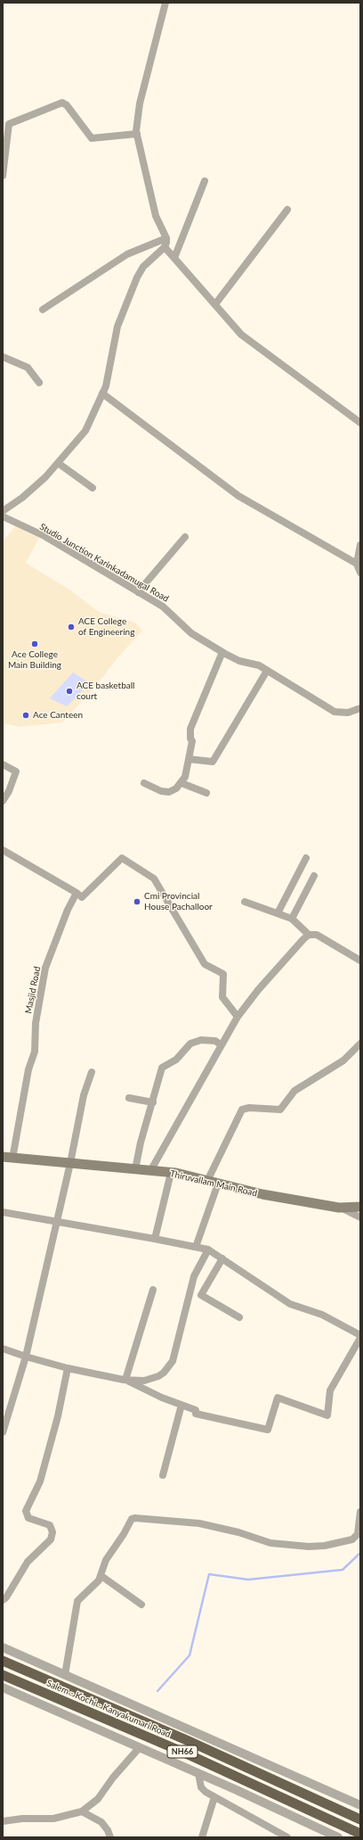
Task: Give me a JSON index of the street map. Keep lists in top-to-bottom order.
{
  "streets": {
    "highway": ["Salem - Kochi - Kanyakumari Road", "NH66"],
    "main road": ["Thiruvallam Main Road"],
    "street": ["Studio Junction Karinkadamugal Road", "Masjid Road"]
  },
  "crossings": [
    ["Masjid Road", "Thiruvallam Main Road"]
  ],
  "places": [
    "ACE College of Engineering",
    "Ace College Main Building",
    "ACE basketball court",
    "Ace Canteen",
    "Cmi Provincial House Pachalloor"
  ]
}
